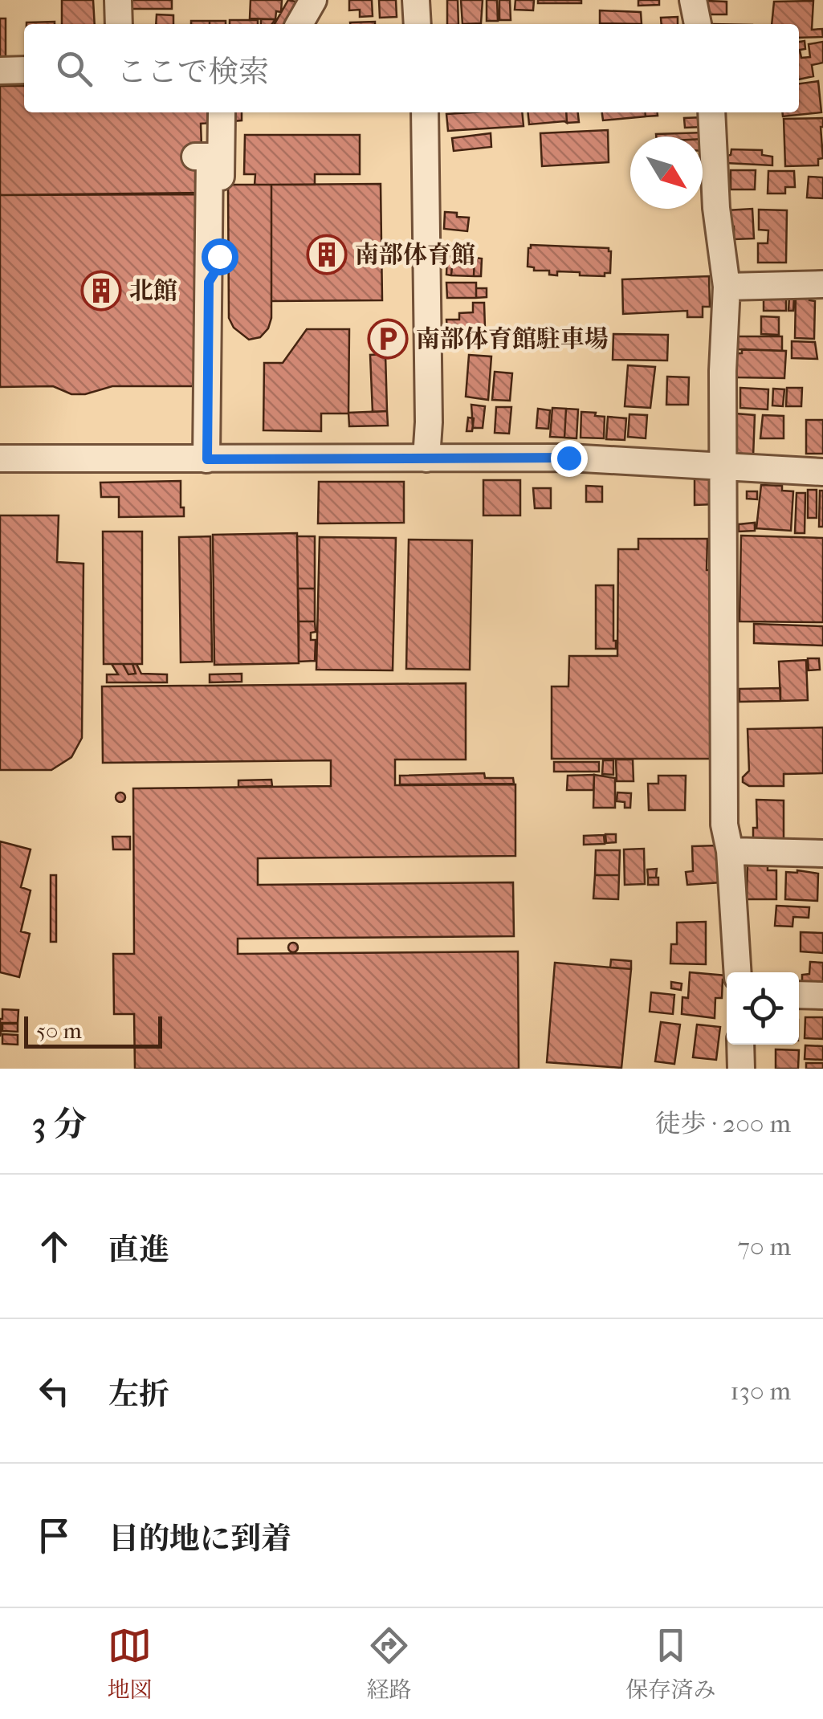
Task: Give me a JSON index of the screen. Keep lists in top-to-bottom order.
{
  "places": {
    "building": ["南部体育館", "北館"],
    "parking": ["南部体育館駐車場"]
  },
  "scale_bar": "50 m",
  "north": "bottom right",
  "page": {
    "search": "ここで検索",
    "scale": "50 m",
    "heading": ["3 分", "徒歩 · 200 m"],
    "list": [
      ["直進", "70 m"],
      ["左折", "130 m"],
      "目的地に到着"
    ],
    "nav": ["地図", "経路", "保存済み"]
  }
}
